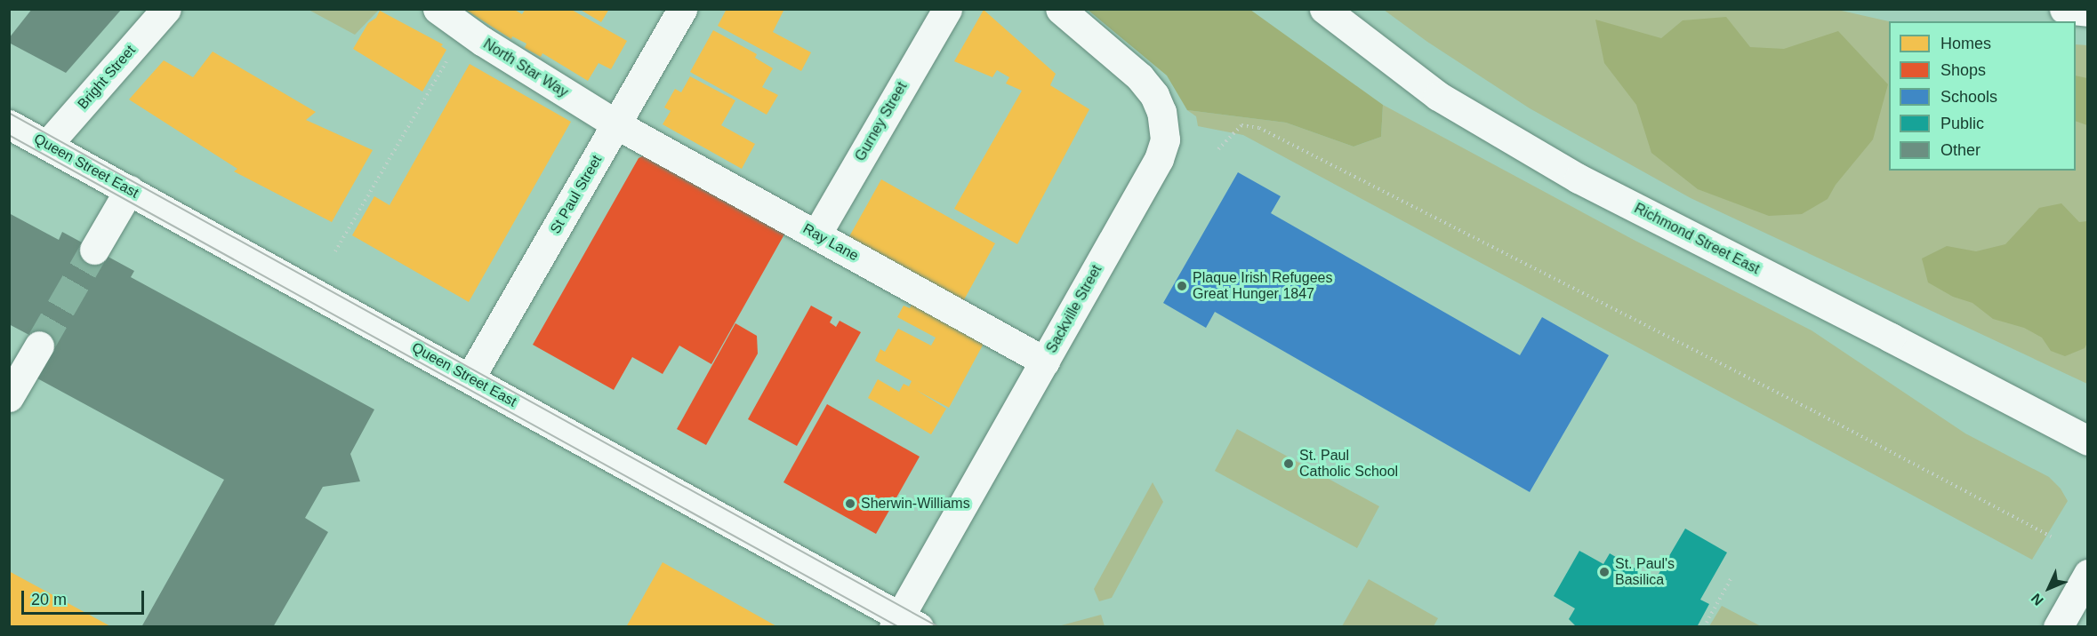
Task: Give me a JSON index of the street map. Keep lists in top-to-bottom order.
{
  "streets": {
    "main road": [
      "North Star Way",
      "Bright Street",
      "Gurney Street",
      "Queen Street East",
      "St Paul Street",
      "Richmond Street East",
      "Ray Lane",
      "Sackville Street"
    ]
  },
  "crossings": [
    ["North Star Way", "St Paul Street"],
    ["North Star Way", "Ray Lane"],
    ["Bright Street", "Queen Street East"],
    ["Gurney Street", "Ray Lane"],
    ["Queen Street East", "St Paul Street"],
    ["Queen Street East", "Sackville Street"],
    ["St Paul Street", "Ray Lane"],
    ["Ray Lane", "Sackville Street"]
  ],
  "places": [
    "Plaque Irish Refugees Great Hunger 1847",
    "St. Paul Catholic School",
    "Sherwin-Williams",
    "St. Paul's Basilica"
  ],
  "legend": [
    "Homes",
    "Shops",
    "Schools",
    "Public",
    "Other"
  ],
  "scale_bar": "20 m",
  "north": "bottom left"
}
